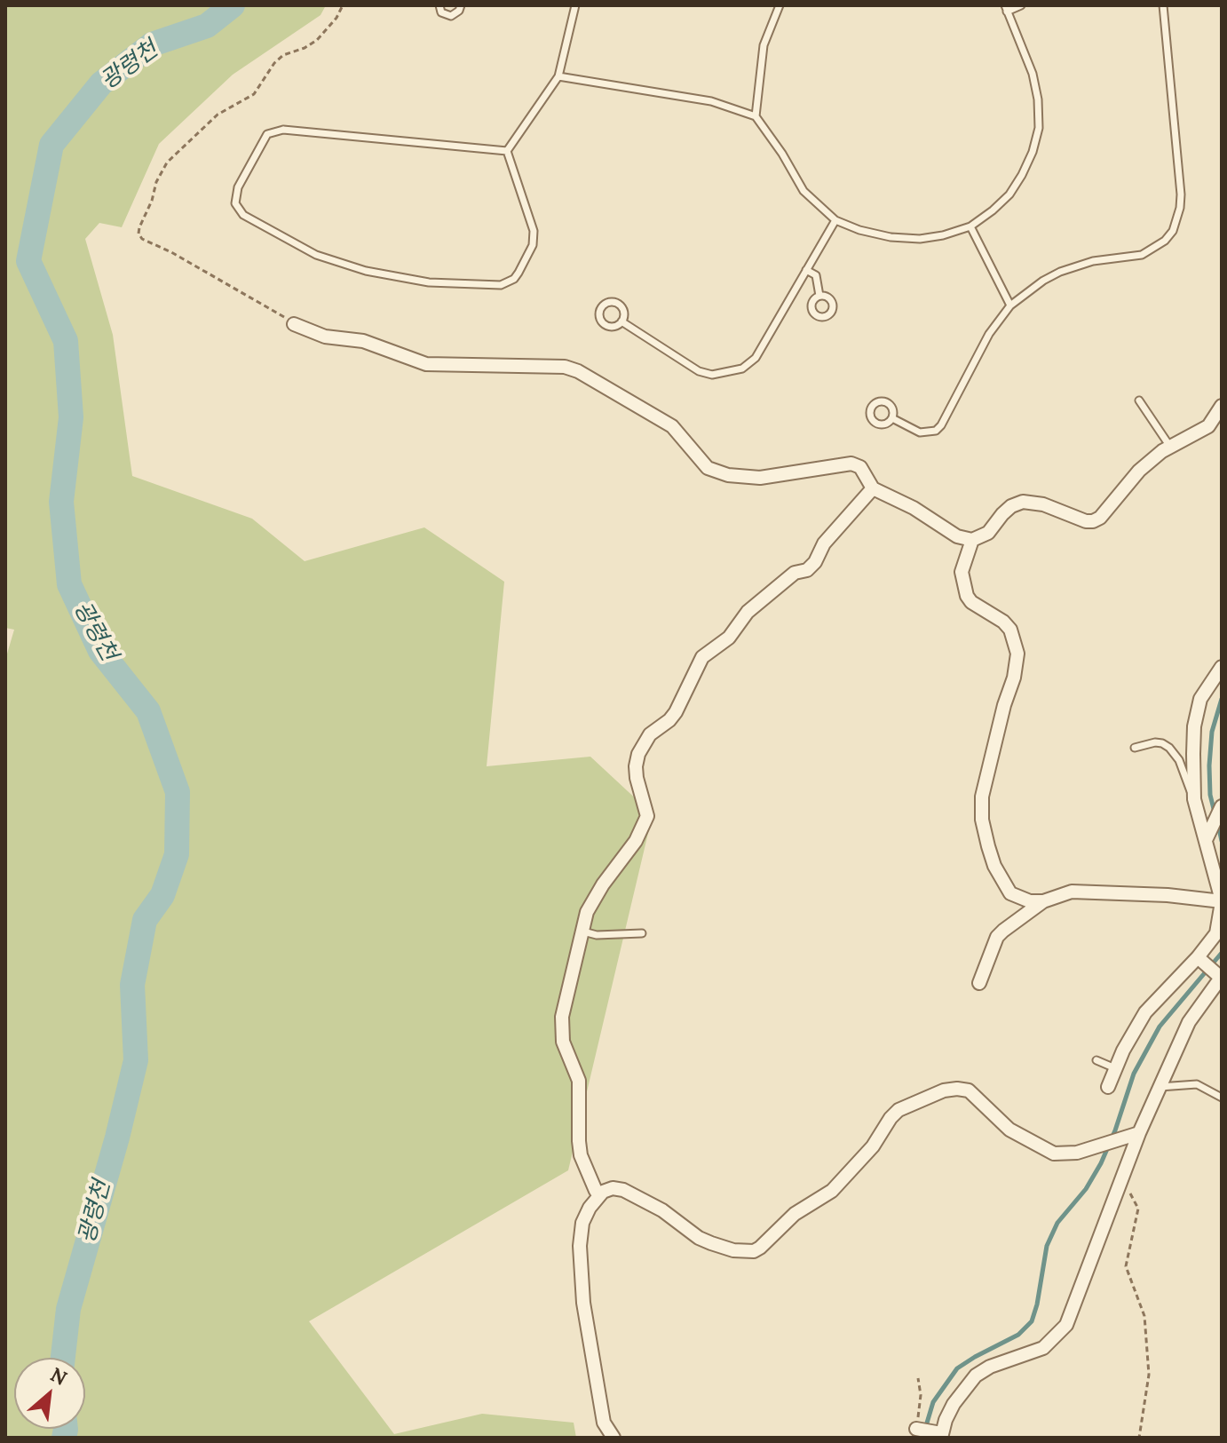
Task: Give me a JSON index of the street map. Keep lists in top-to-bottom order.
{
  "water": ["광령천"],
  "north": "top right"
}
